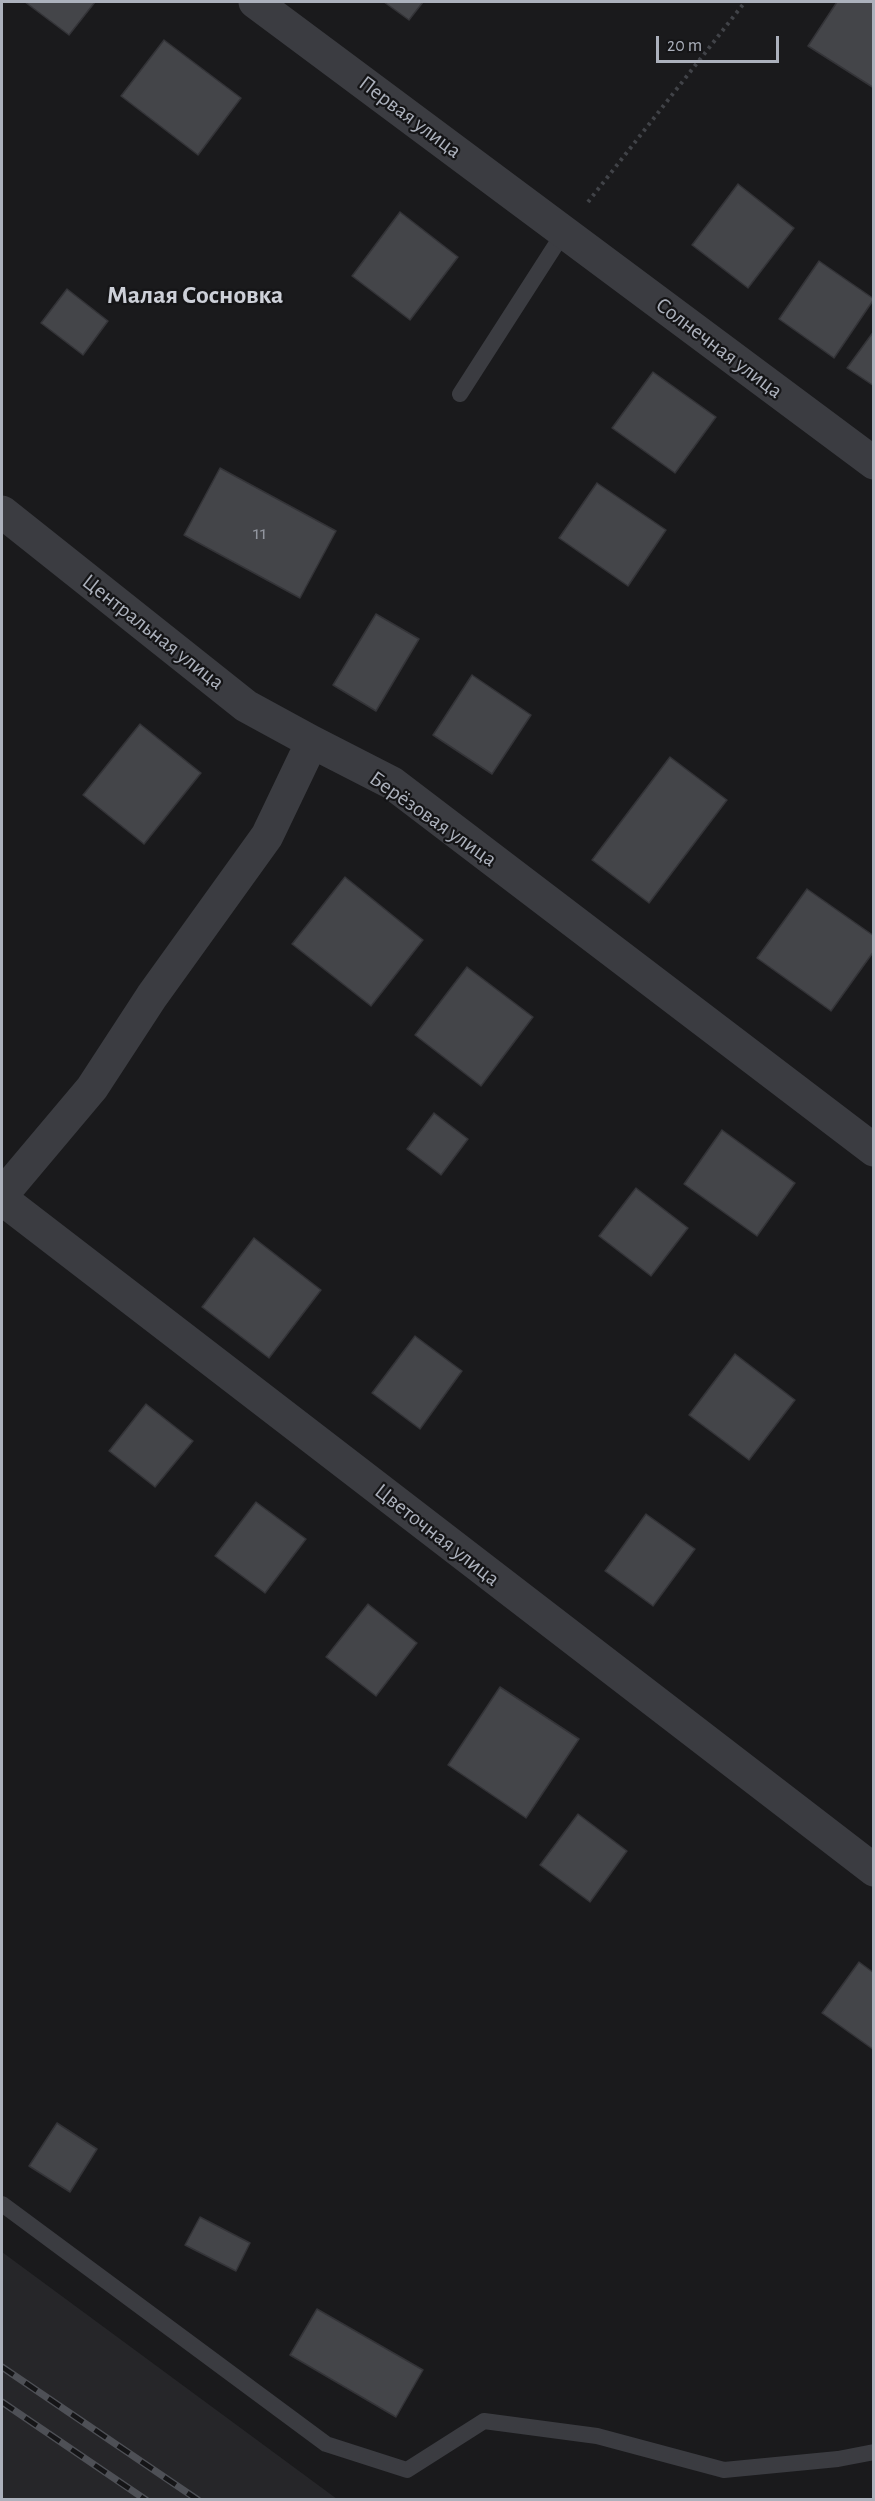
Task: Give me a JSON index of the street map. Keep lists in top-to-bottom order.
{
  "streets": {
    "street": [
      "Первая улица",
      "Солнечная улица",
      "Центральная улица",
      "Берёзовая улица",
      "Цветочная улица"
    ]
  },
  "crossings": [
    ["Первая улица", "Солнечная улица"],
    ["Центральная улица", "Берёзовая улица"]
  ],
  "districts": ["Малая Сосновка"],
  "house_numbers": ["11"],
  "scale_bar": "20 m"
}
